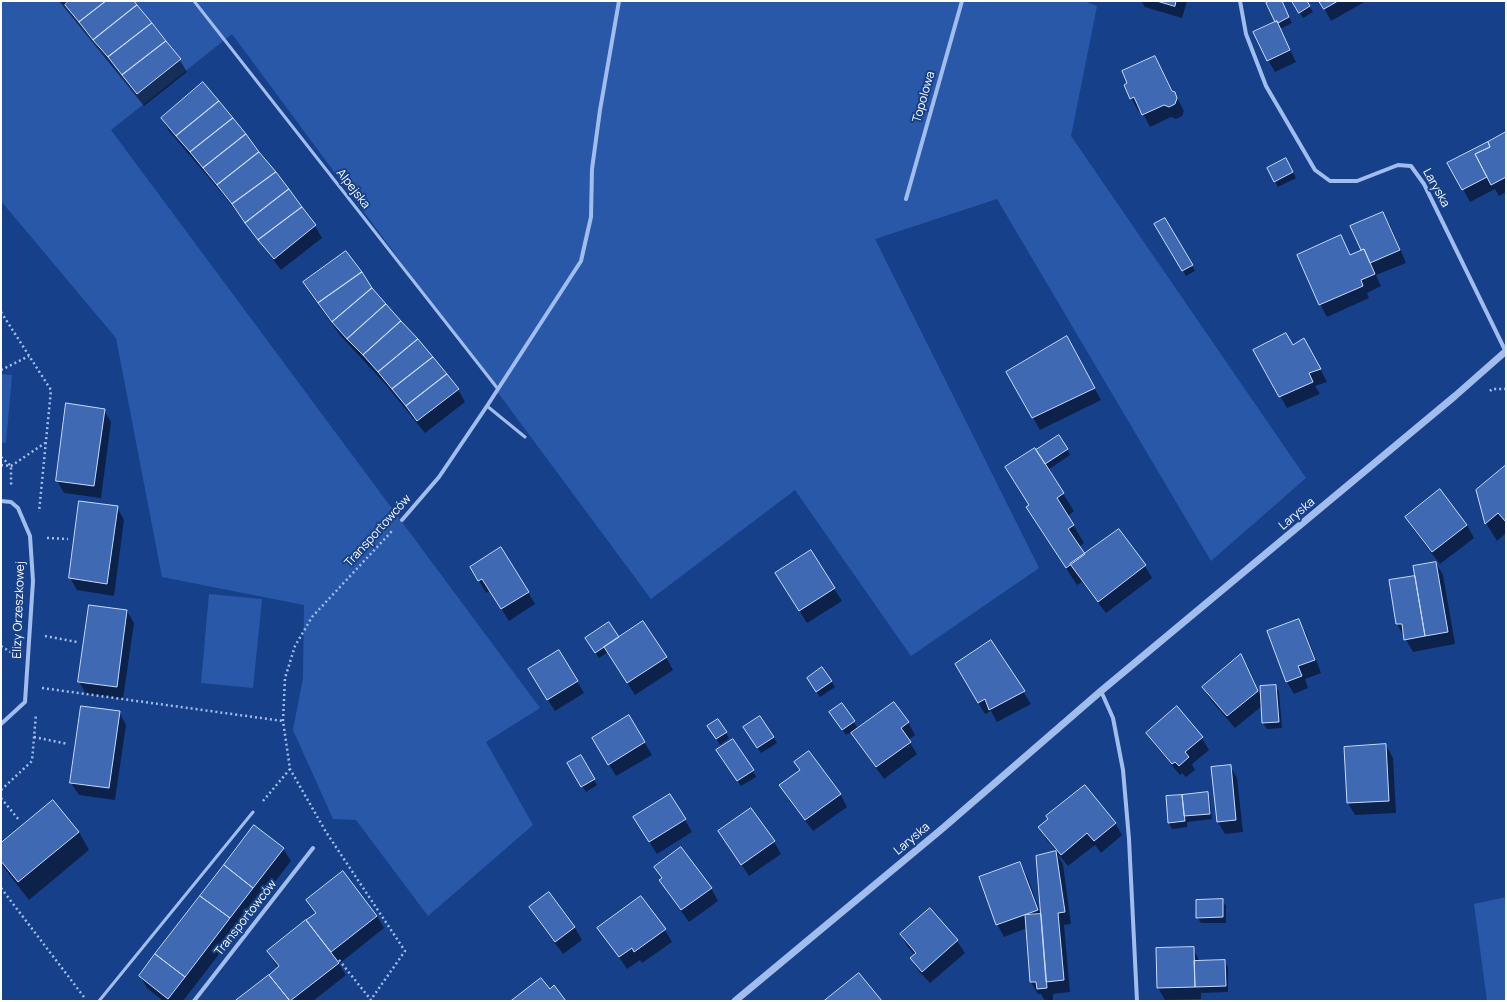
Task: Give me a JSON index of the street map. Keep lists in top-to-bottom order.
{
  "streets": {
    "street": [
      "Topolowa",
      "Laryska",
      "Transportowców",
      "Elizy Orzeszkowej"
    ],
    "lane": ["Alpejska"]
  },
  "crossings": [
    ["Alpejska", "Transportowców"]
  ]
}
